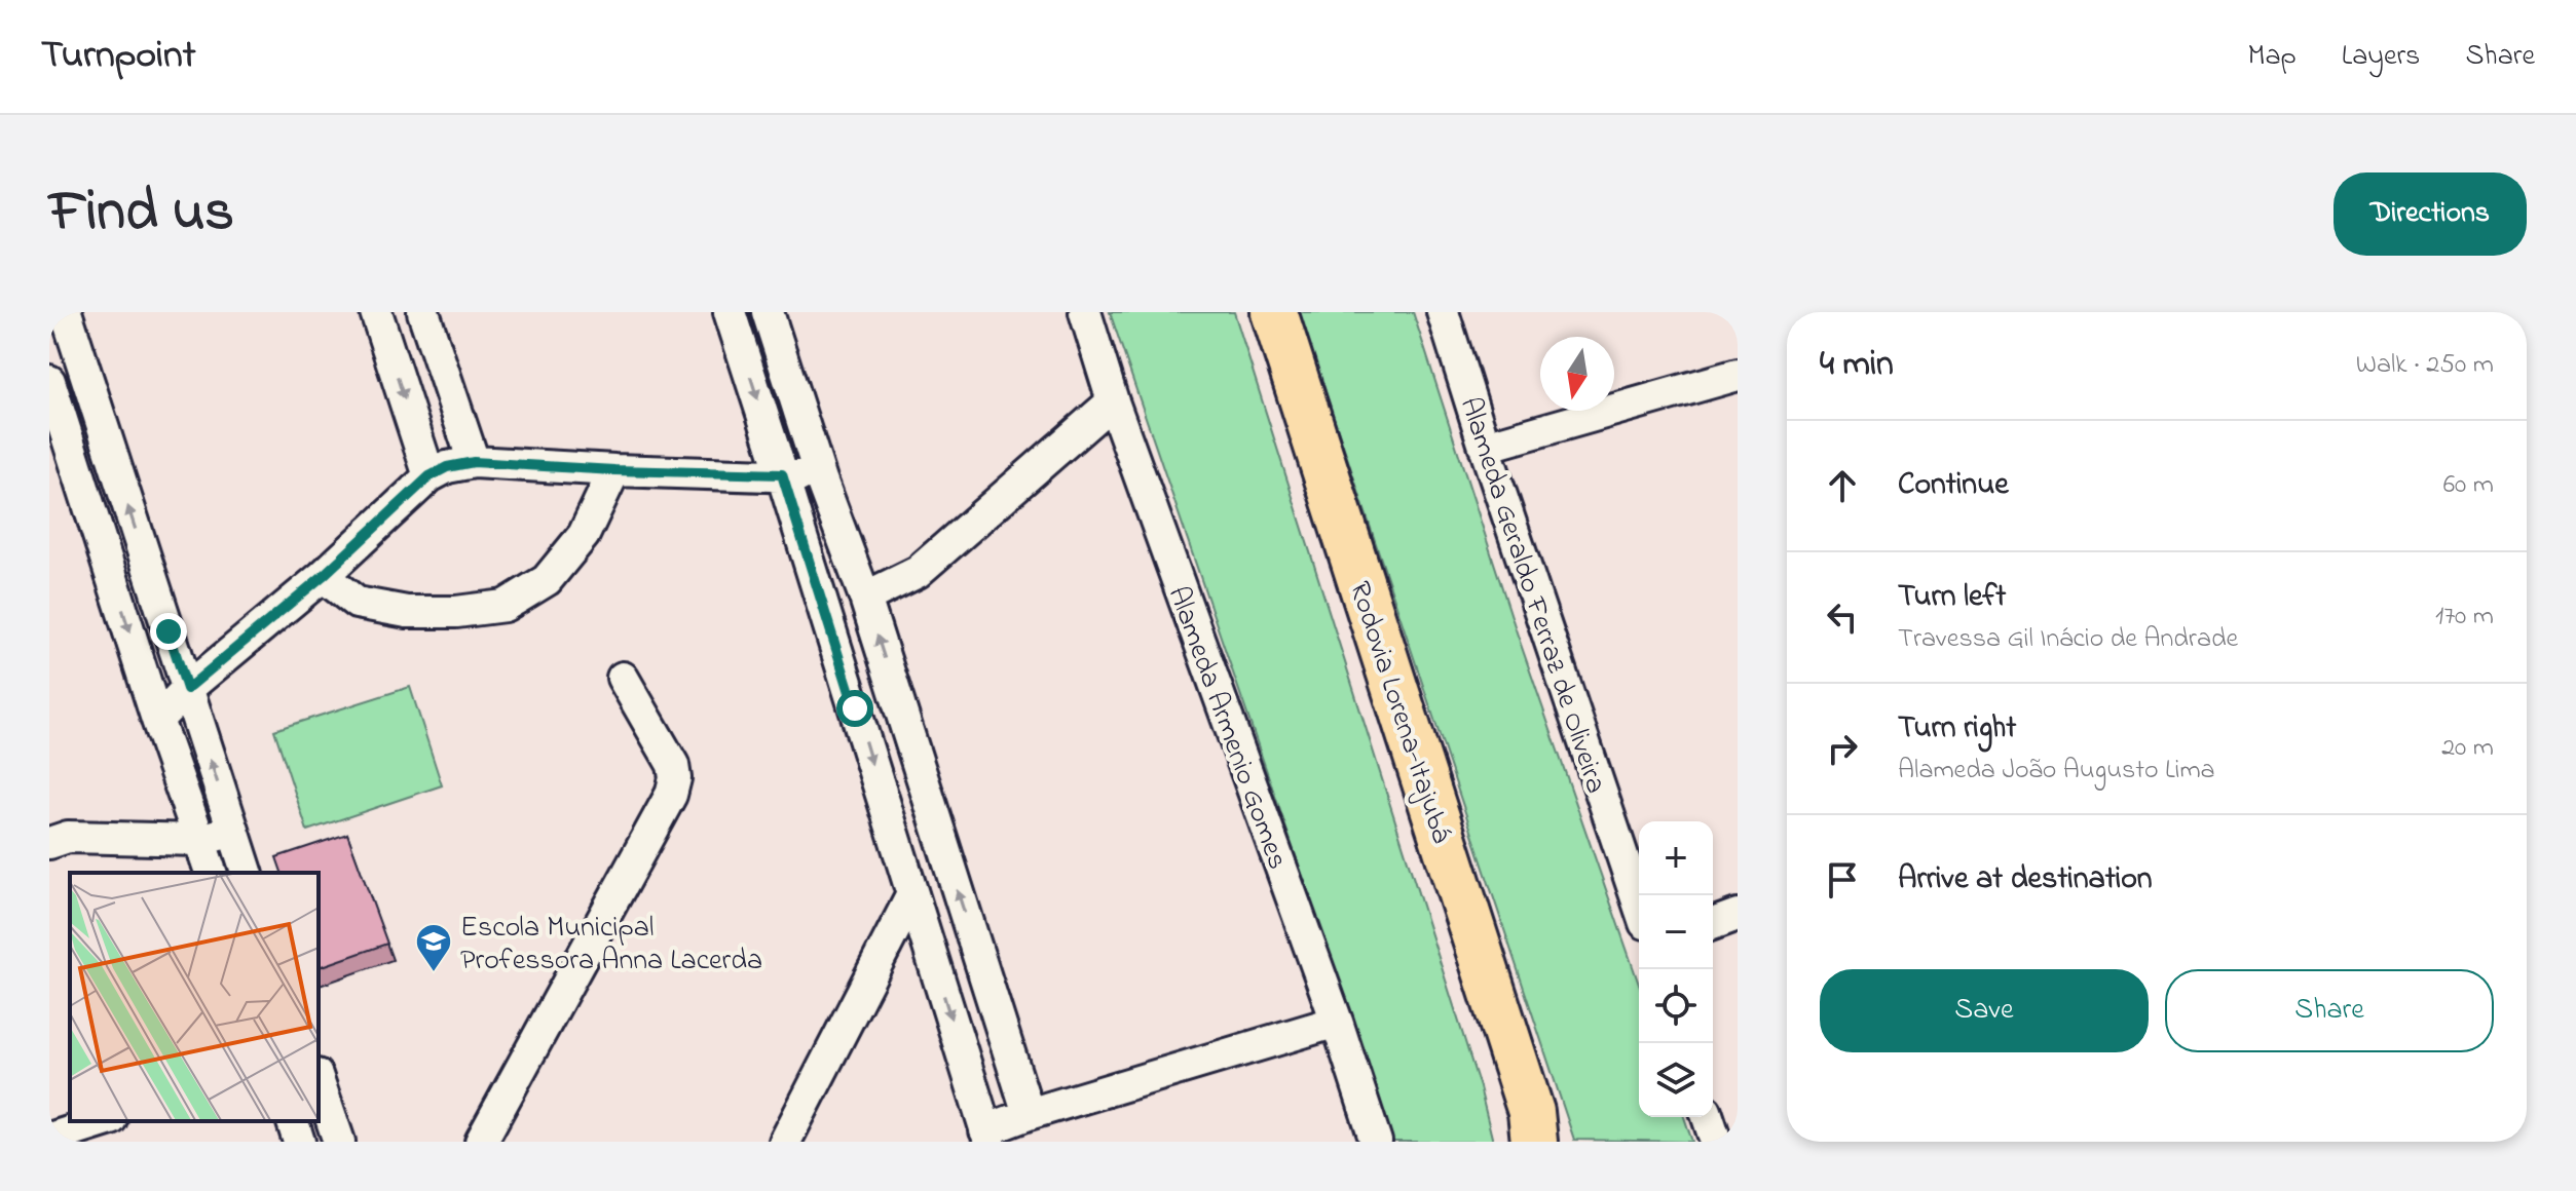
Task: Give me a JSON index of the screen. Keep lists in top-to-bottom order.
{
  "streets": {
    "highway": ["Rodovia Lorena-Itajubá"],
    "street": ["Alameda Geraldo Ferraz de Oliveira", "Alameda Armenio Gomes"]
  },
  "places": {
    "school or university": ["Escola Municipal Professora Anna Lacerda"]
  },
  "north": "bottom",
  "page": {
    "header": "Turnpoint",
    "nav": ["Map", "Layers", "Share"],
    "title": "Find us",
    "buttons": [
      "Directions",
      ["Save", "Share"]
    ],
    "heading": ["4 min", "Walk · 250 m"],
    "list": [
      ["Continue", "60 m"],
      ["Turn left", "Travessa Gil Inácio de Andrade", "170 m"],
      ["Turn right", "Alameda João Augusto Lima", "20 m"],
      "Arrive at destination"
    ],
    "map_buttons": ["+", "−"]
  }
}
